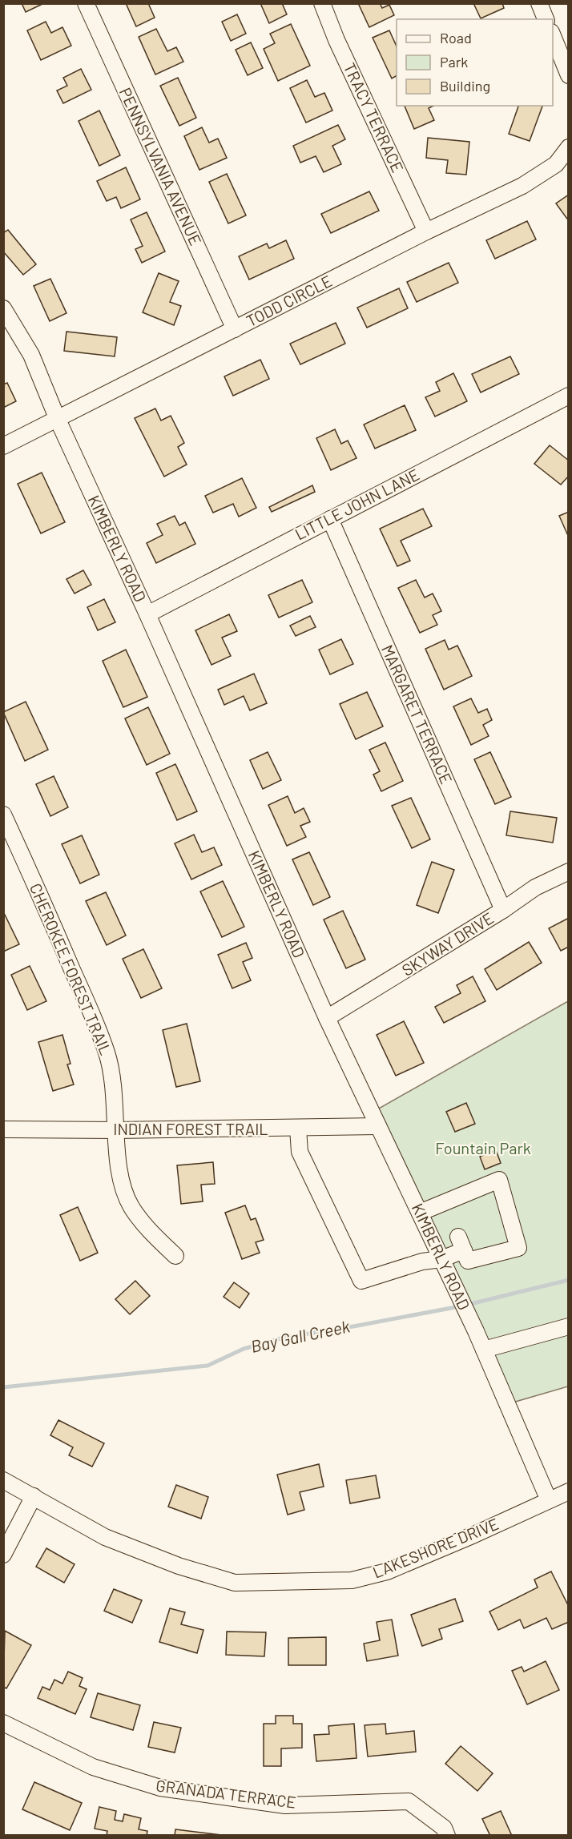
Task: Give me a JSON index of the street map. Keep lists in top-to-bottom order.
{
  "streets": {
    "street": [
      "TRACY TERRACE",
      "PENNSYLVANIA AVENUE",
      "TODD CIRCLE",
      "LITTLE JOHN LANE",
      "KIMBERLY ROAD",
      "MARGARET TERRACE",
      "SKYWAY DRIVE",
      "CHEROKEE FOREST TRAIL",
      "INDIAN FOREST TRAIL",
      "LAKESHORE DRIVE",
      "GRANADA TERRACE"
    ]
  },
  "crossings": [
    ["TRACY TERRACE", "TODD CIRCLE"],
    ["PENNSYLVANIA AVENUE", "TODD CIRCLE"],
    ["TODD CIRCLE", "KIMBERLY ROAD"],
    ["LITTLE JOHN LANE", "KIMBERLY ROAD"],
    ["LITTLE JOHN LANE", "MARGARET TERRACE"],
    ["KIMBERLY ROAD", "SKYWAY DRIVE"],
    ["KIMBERLY ROAD", "INDIAN FOREST TRAIL"],
    ["KIMBERLY ROAD", "LAKESHORE DRIVE"],
    ["MARGARET TERRACE", "SKYWAY DRIVE"],
    ["CHEROKEE FOREST TRAIL", "INDIAN FOREST TRAIL"]
  ],
  "water": ["Bay Gall Creek"],
  "parks": ["Fountain Park"],
  "legend": ["Road", "Park", "Building"]
}
